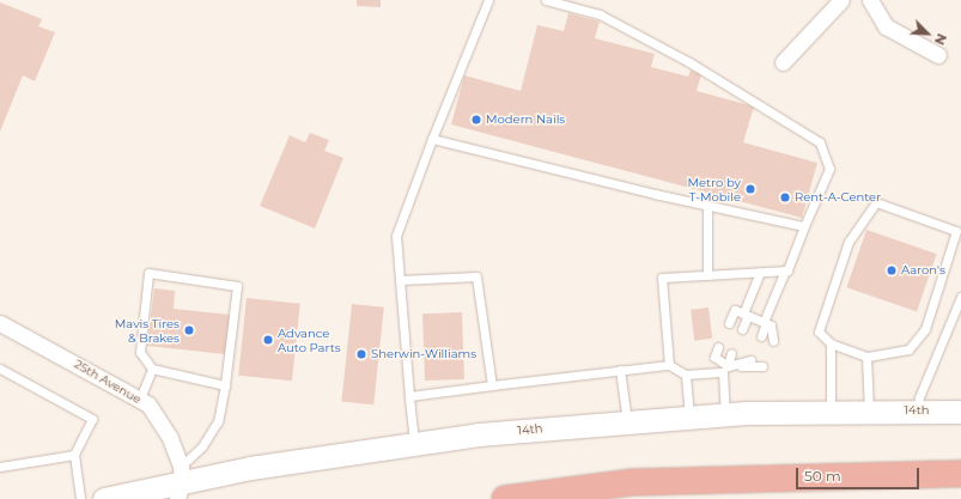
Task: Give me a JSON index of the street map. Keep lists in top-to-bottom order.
{
  "streets": {
    "street": ["25th Avenue", "14th"]
  },
  "crossings": [
    ["25th Avenue", "14th"]
  ],
  "places": [
    "Modern Nails",
    "Metro by T-Mobile",
    "Rent-A-Center",
    "Aaron's",
    "Mavis Tires & Brakes",
    "Advance Auto Parts",
    "Sherwin-Williams"
  ],
  "scale_bar": "50 m",
  "north": "bottom right"
}
